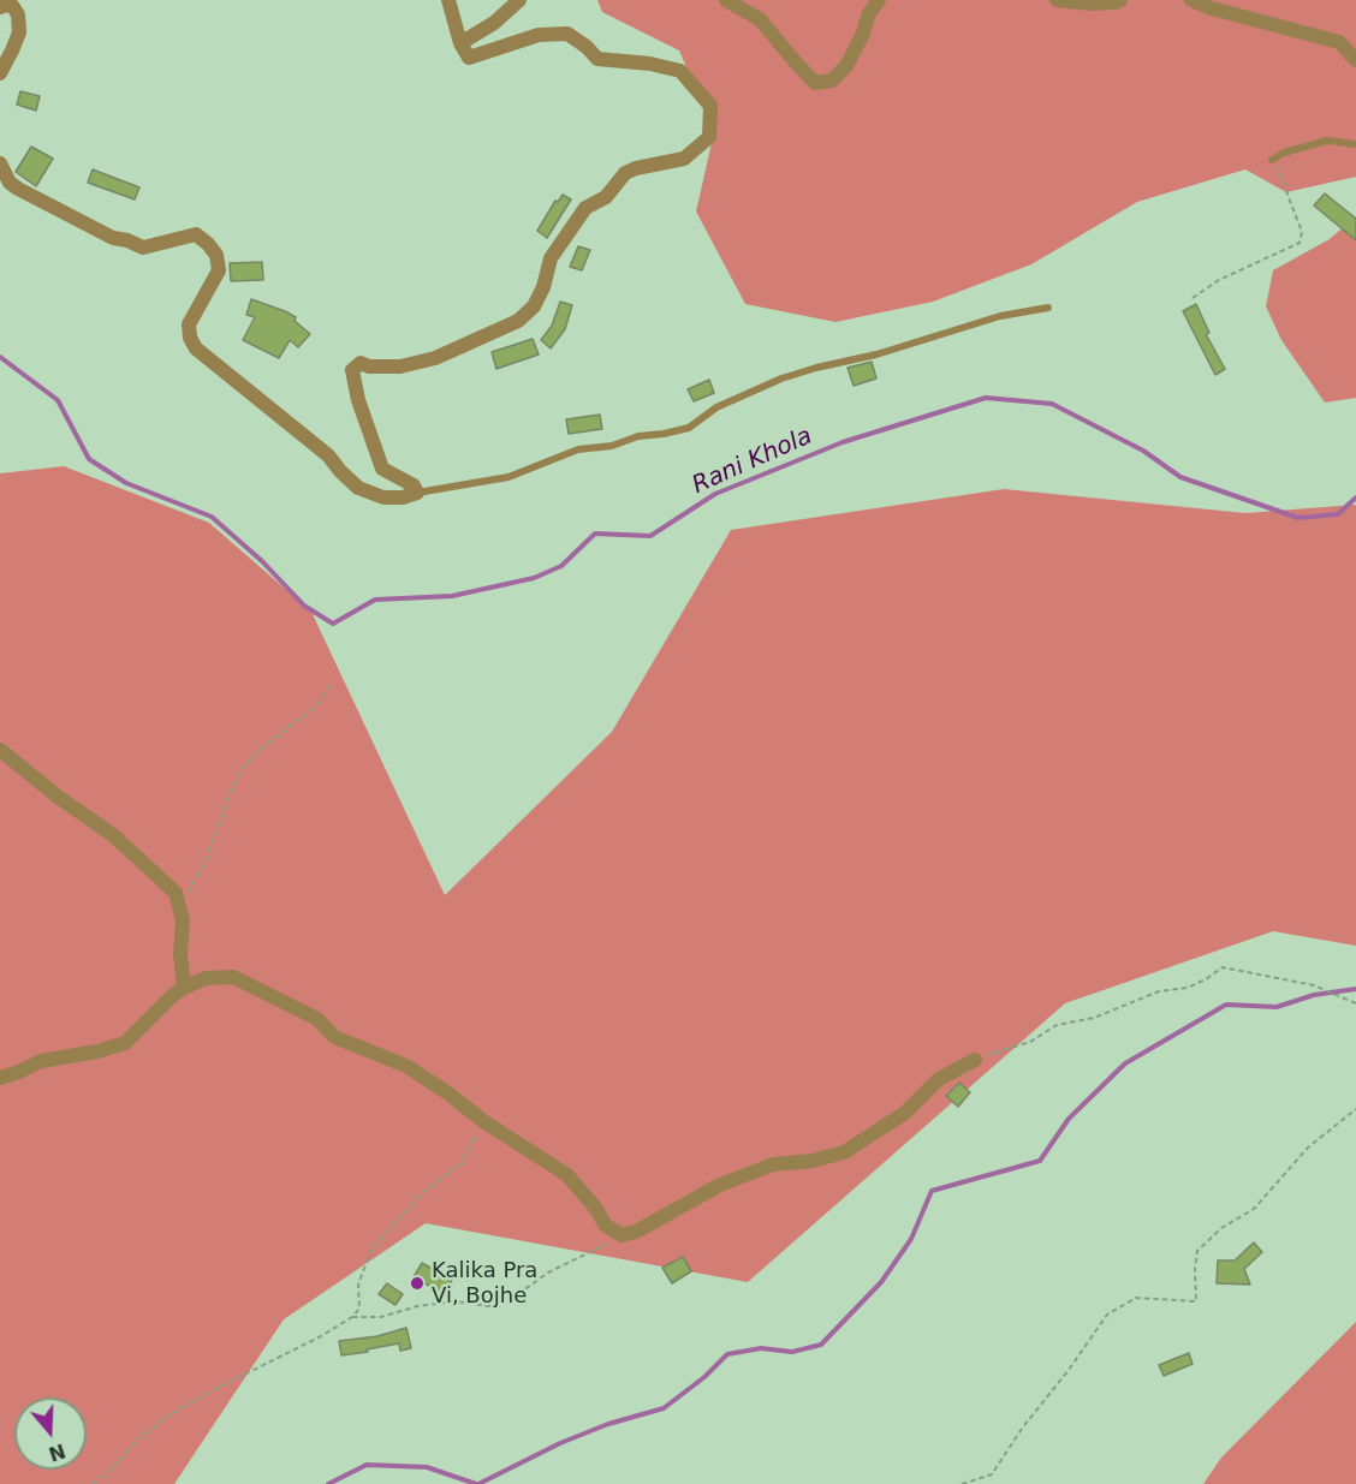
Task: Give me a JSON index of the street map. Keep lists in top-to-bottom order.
{
  "water": ["Rani Khola"],
  "places": ["Kalika Pra Vi, Bojhe"],
  "north": "bottom"
}
